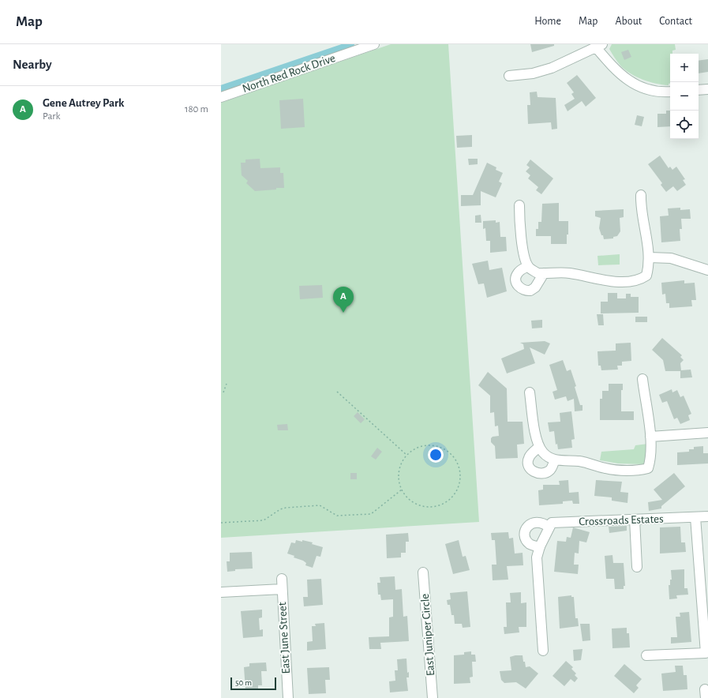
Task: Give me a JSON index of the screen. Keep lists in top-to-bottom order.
{
  "streets": {
    "street": [
      "North Red Rock Drive",
      "Crossroads Estates",
      "East Juniper Circle",
      "East June Street"
    ]
  },
  "scale_bar": "50 m",
  "page": {
    "header": "Map",
    "nav": [
      "Home",
      "Map",
      "About",
      "Contact"
    ],
    "heading": "Nearby",
    "map_buttons": ["+", "−"],
    "list": [
      {
        "mark": "A",
        "name": "Gene Autrey Park",
        "note": "Park",
        "value": "180 m"
      }
    ],
    "pins": "A",
    "scale": "50 m"
  }
}
